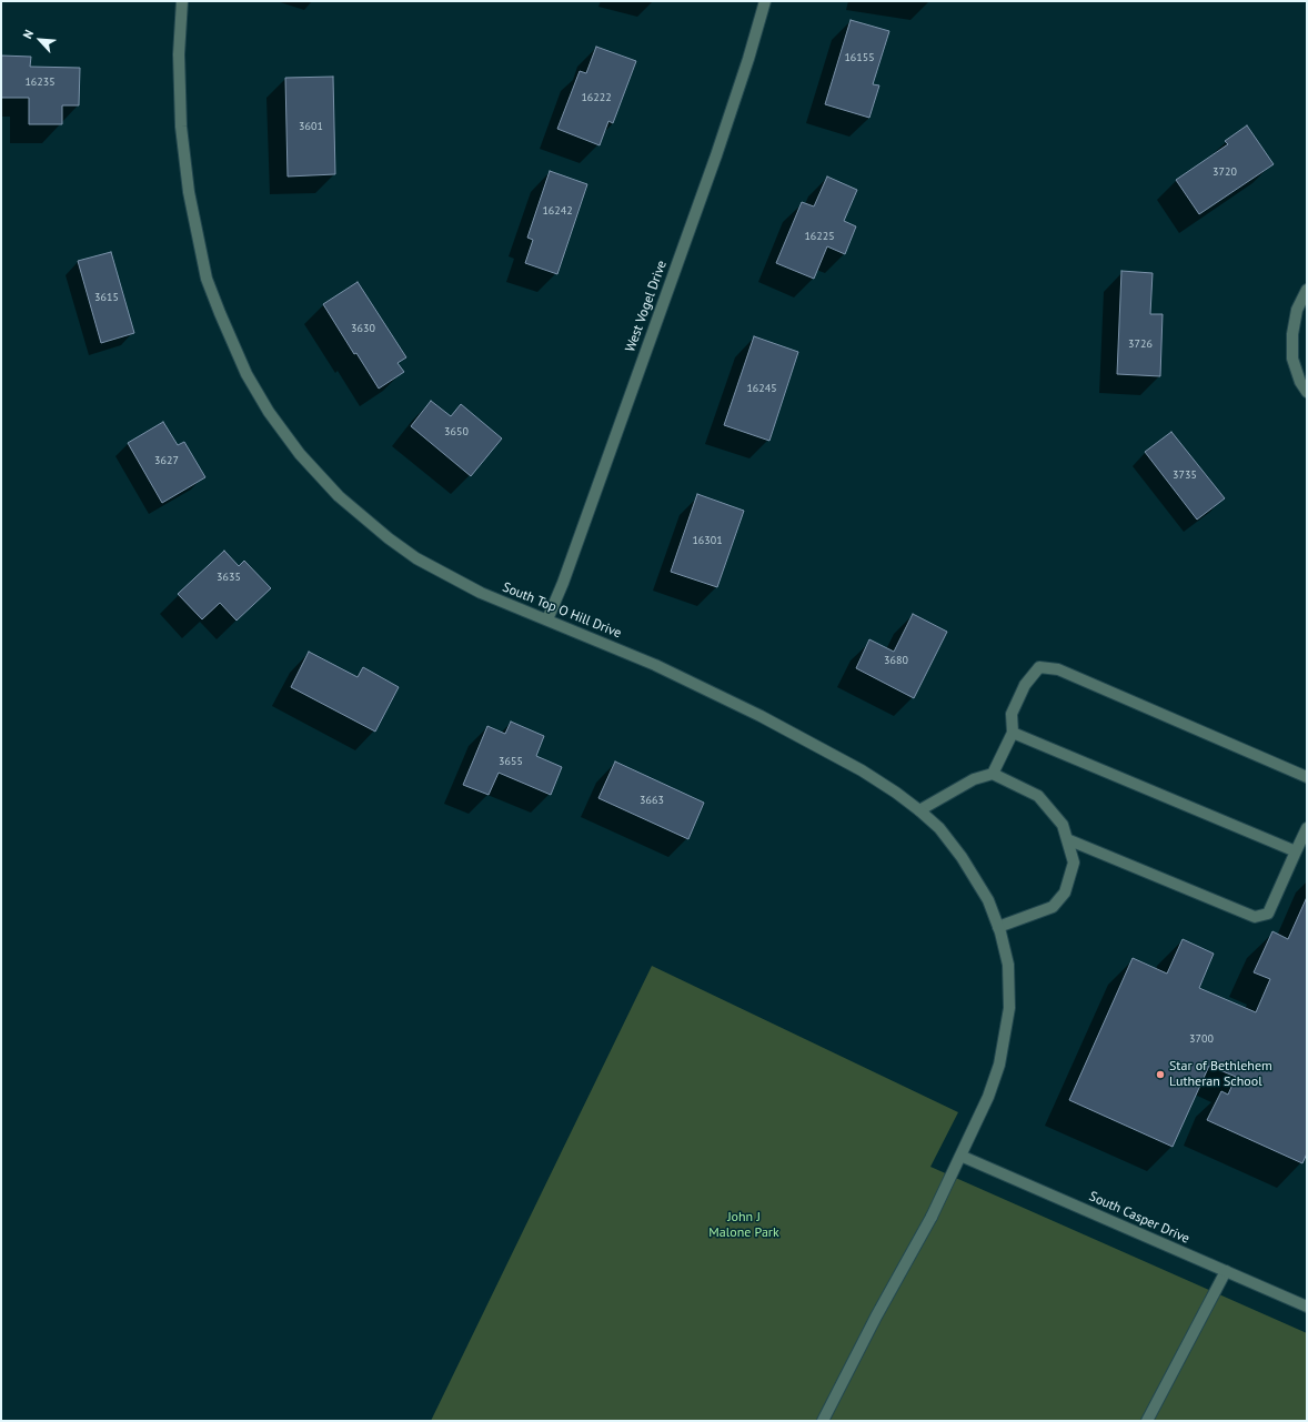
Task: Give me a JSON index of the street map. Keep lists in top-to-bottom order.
{
  "streets": {
    "street": ["West Vogel Drive", "South Top O Hill Drive", "South Casper Drive"]
  },
  "crossings": [
    ["West Vogel Drive", "South Top O Hill Drive"],
    ["South Top O Hill Drive", "South Casper Drive"]
  ],
  "parks": ["John J Malone Park"],
  "places": ["Star of Bethlehem Lutheran School"],
  "house_numbers": [
    "16155",
    "16235",
    "16222",
    "3601",
    "3720",
    "16242",
    "16225",
    "3615",
    "3630",
    "3726",
    "16245",
    "3650",
    "3627",
    "3735",
    "16301",
    "3635",
    "3680",
    "3655",
    "3663",
    "3700"
  ],
  "north": "top left"
}
